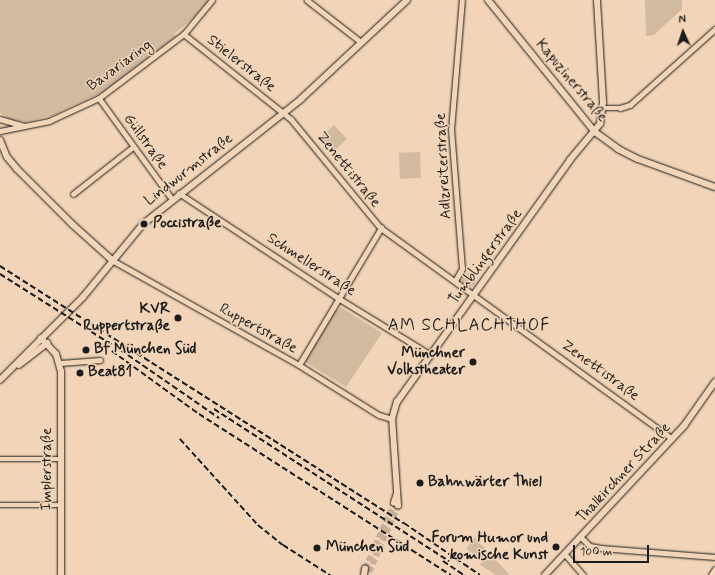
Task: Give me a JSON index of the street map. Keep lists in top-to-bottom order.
{
  "streets": {
    "main road": ["Kapuzinerstraße", "Lindwurmstraße", "Implerstraße"],
    "street": [
      "Stielerstraße",
      "Bavariaring",
      "Güllstraße",
      "Adlzreiterstraße",
      "Zenettistraße",
      "Tumblingerstraße",
      "Schmellerstraße",
      "Ruppertstraße",
      "Thalkirchner Straße"
    ]
  },
  "crossings": [
    ["Stielerstraße", "Bavariaring"],
    ["Stielerstraße", "Lindwurmstraße"],
    ["Stielerstraße", "Zenettistraße"],
    ["Bavariaring", "Güllstraße"],
    ["Kapuzinerstraße", "Tumblingerstraße"],
    ["Güllstraße", "Lindwurmstraße"],
    ["Adlzreiterstraße", "Zenettistraße"],
    ["Lindwurmstraße", "Zenettistraße"],
    ["Lindwurmstraße", "Schmellerstraße"],
    ["Lindwurmstraße", "Ruppertstraße"],
    ["Zenettistraße", "Tumblingerstraße"],
    ["Zenettistraße", "Thalkirchner Straße"],
    ["Tumblingerstraße", "Schmellerstraße"],
    ["Tumblingerstraße", "Ruppertstraße"]
  ],
  "districts": ["AM SCHLACHTHOF"],
  "places": [
    "Poccistraße",
    "KVR Ruppertstraße",
    "Bf München Süd",
    "Münchner Volkstheater",
    "Beat81",
    "Bahnwärter Thiel",
    "Forum Humor und komische Kunst",
    "München Süd"
  ],
  "scale_bar": "100 m",
  "north": "top"
}
